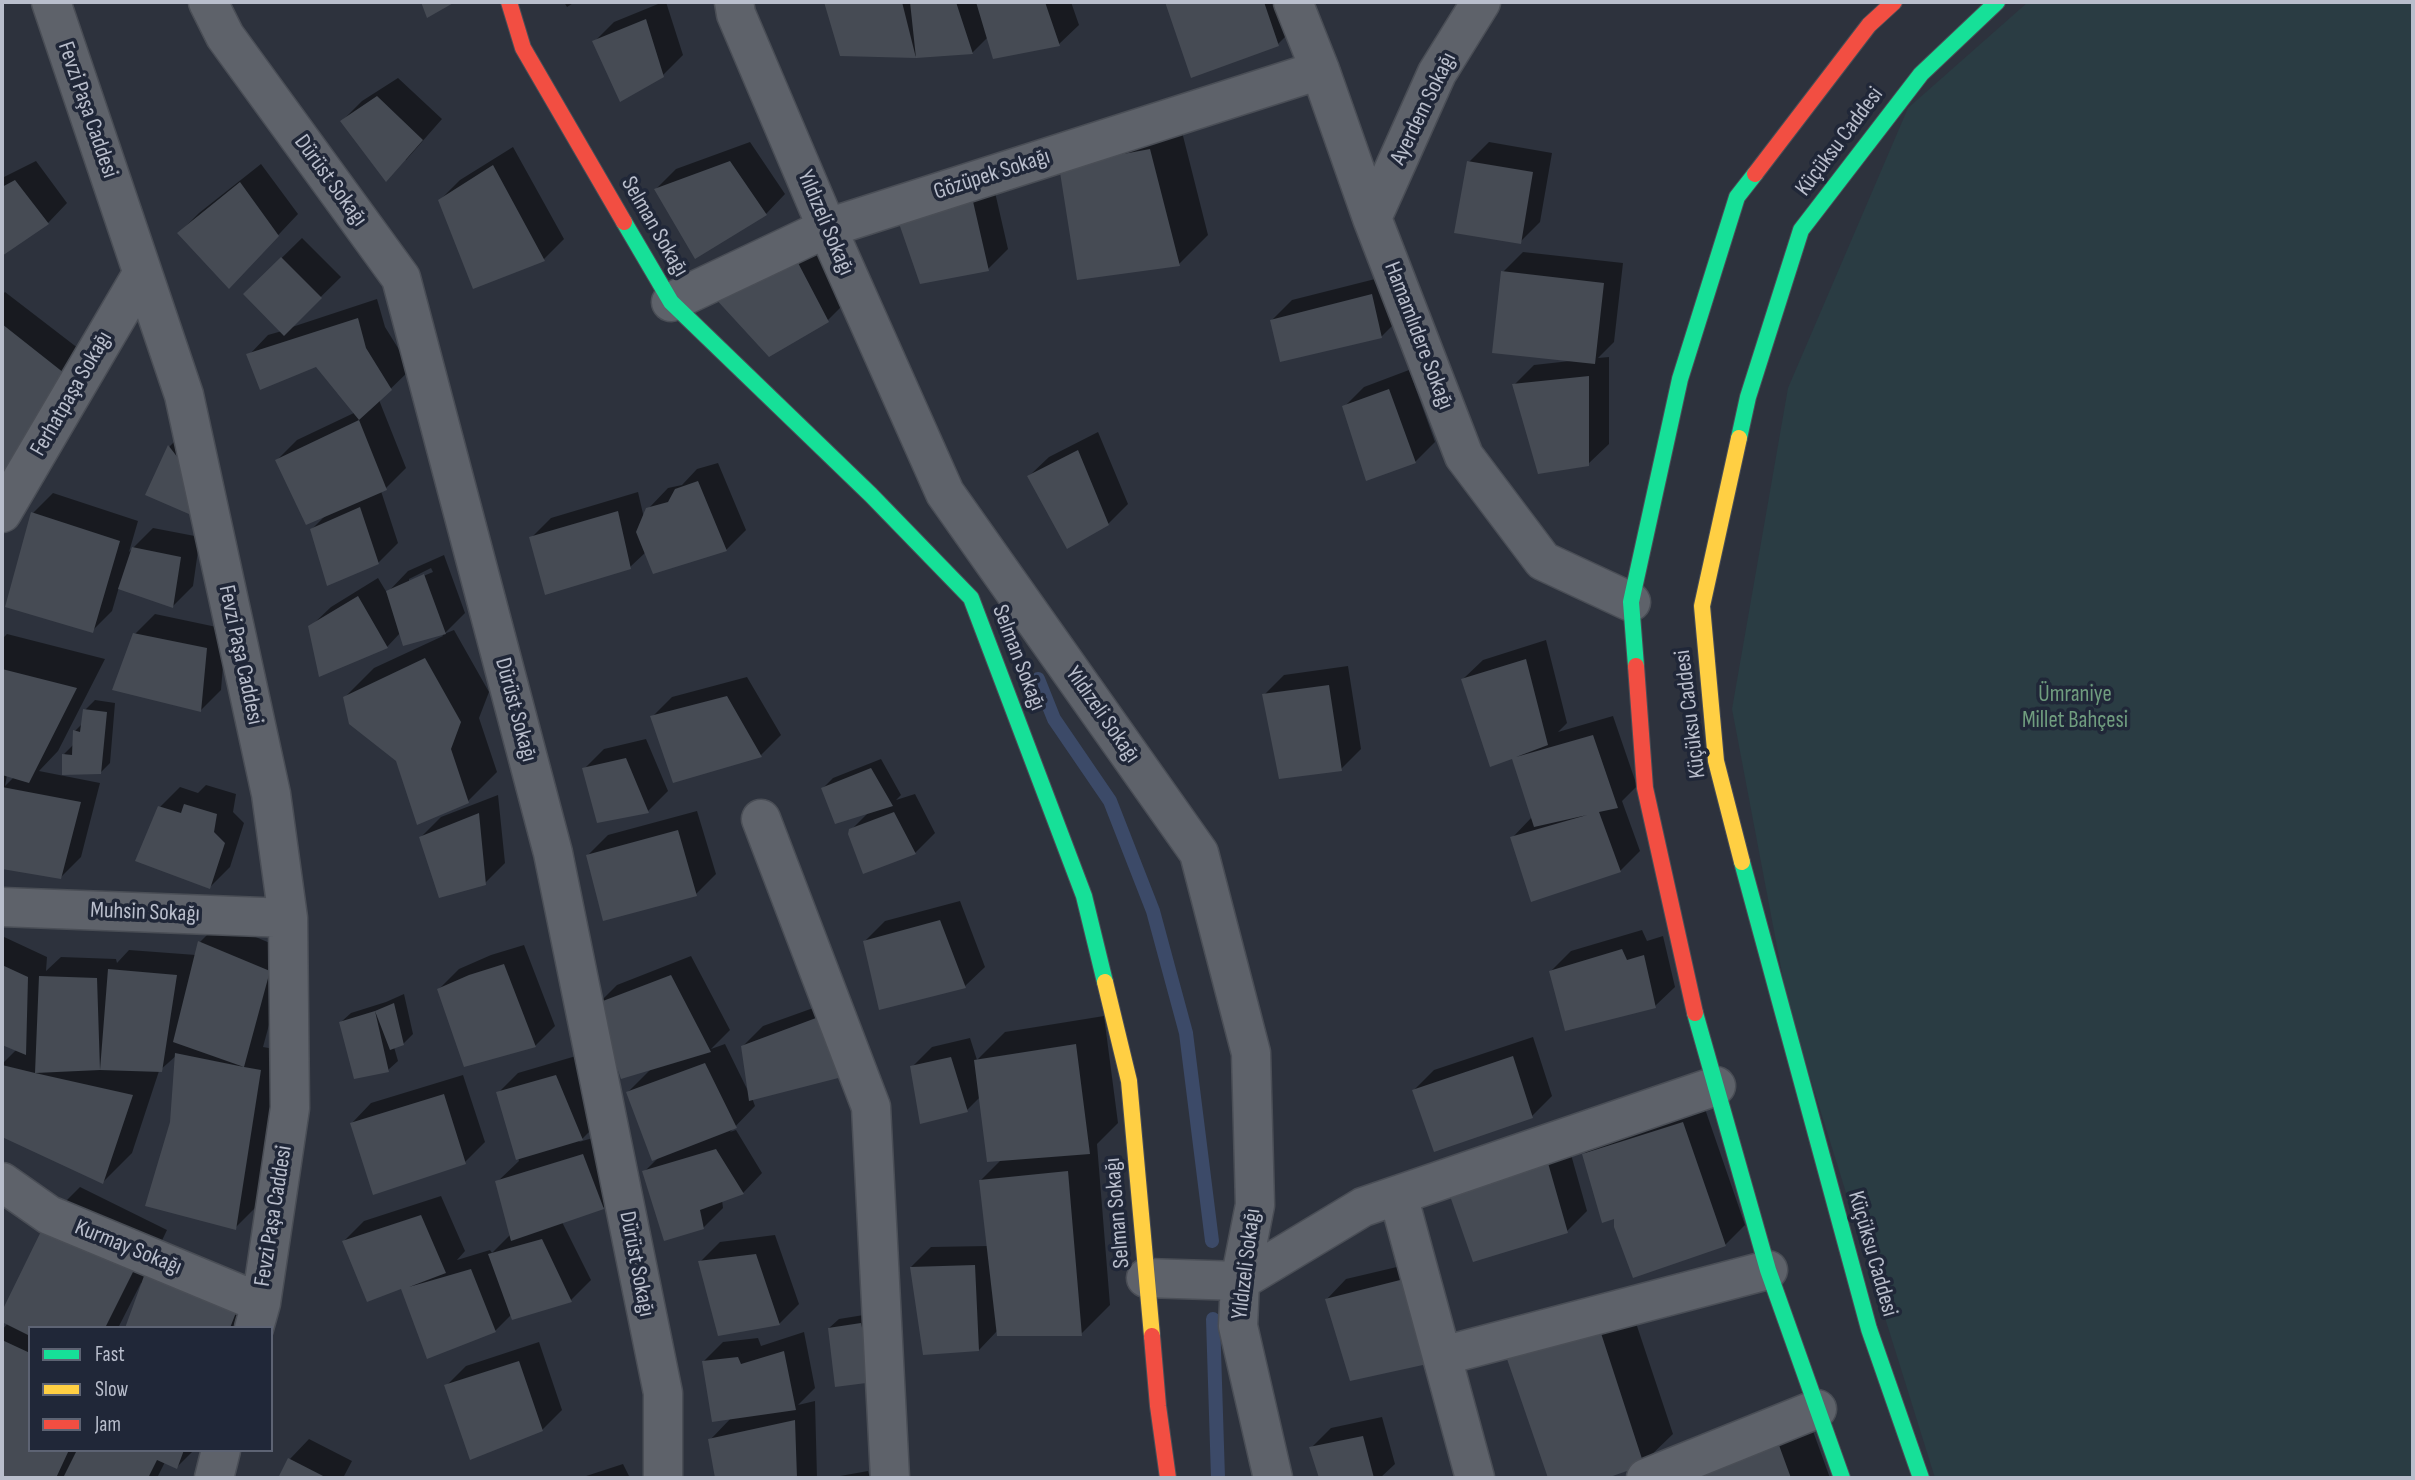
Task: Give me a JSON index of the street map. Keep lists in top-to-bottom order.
{
  "streets": {
    "main road": ["Küçüksu Caddesi", "Selman Sokağı"],
    "street": [
      "Ayerdem Sokağı",
      "Fevzi Paşa Caddesi",
      "Gözüpek Sokağı",
      "Dürüst Sokağı",
      "Yıldızeli Sokağı",
      "Hamamlıdere Sokağı",
      "Ferhatpaşa Sokağı",
      "Muhsin Sokağı",
      "Kurmay Sokağı"
    ]
  },
  "crossings": [
    ["Ayerdem Sokağı", "Hamamlıdere Sokağı"],
    ["Fevzi Paşa Caddesi", "Ferhatpaşa Sokağı"],
    ["Fevzi Paşa Caddesi", "Muhsin Sokağı"],
    ["Fevzi Paşa Caddesi", "Kurmay Sokağı"],
    ["Küçüksu Caddesi", "Hamamlıdere Sokağı"],
    ["Gözüpek Sokağı", "Yıldızeli Sokağı"],
    ["Gözüpek Sokağı", "Selman Sokağı"],
    ["Gözüpek Sokağı", "Hamamlıdere Sokağı"]
  ],
  "parks": ["Ümraniye Millet Bahçesi"],
  "legend": ["Fast", "Slow", "Jam"]
}
